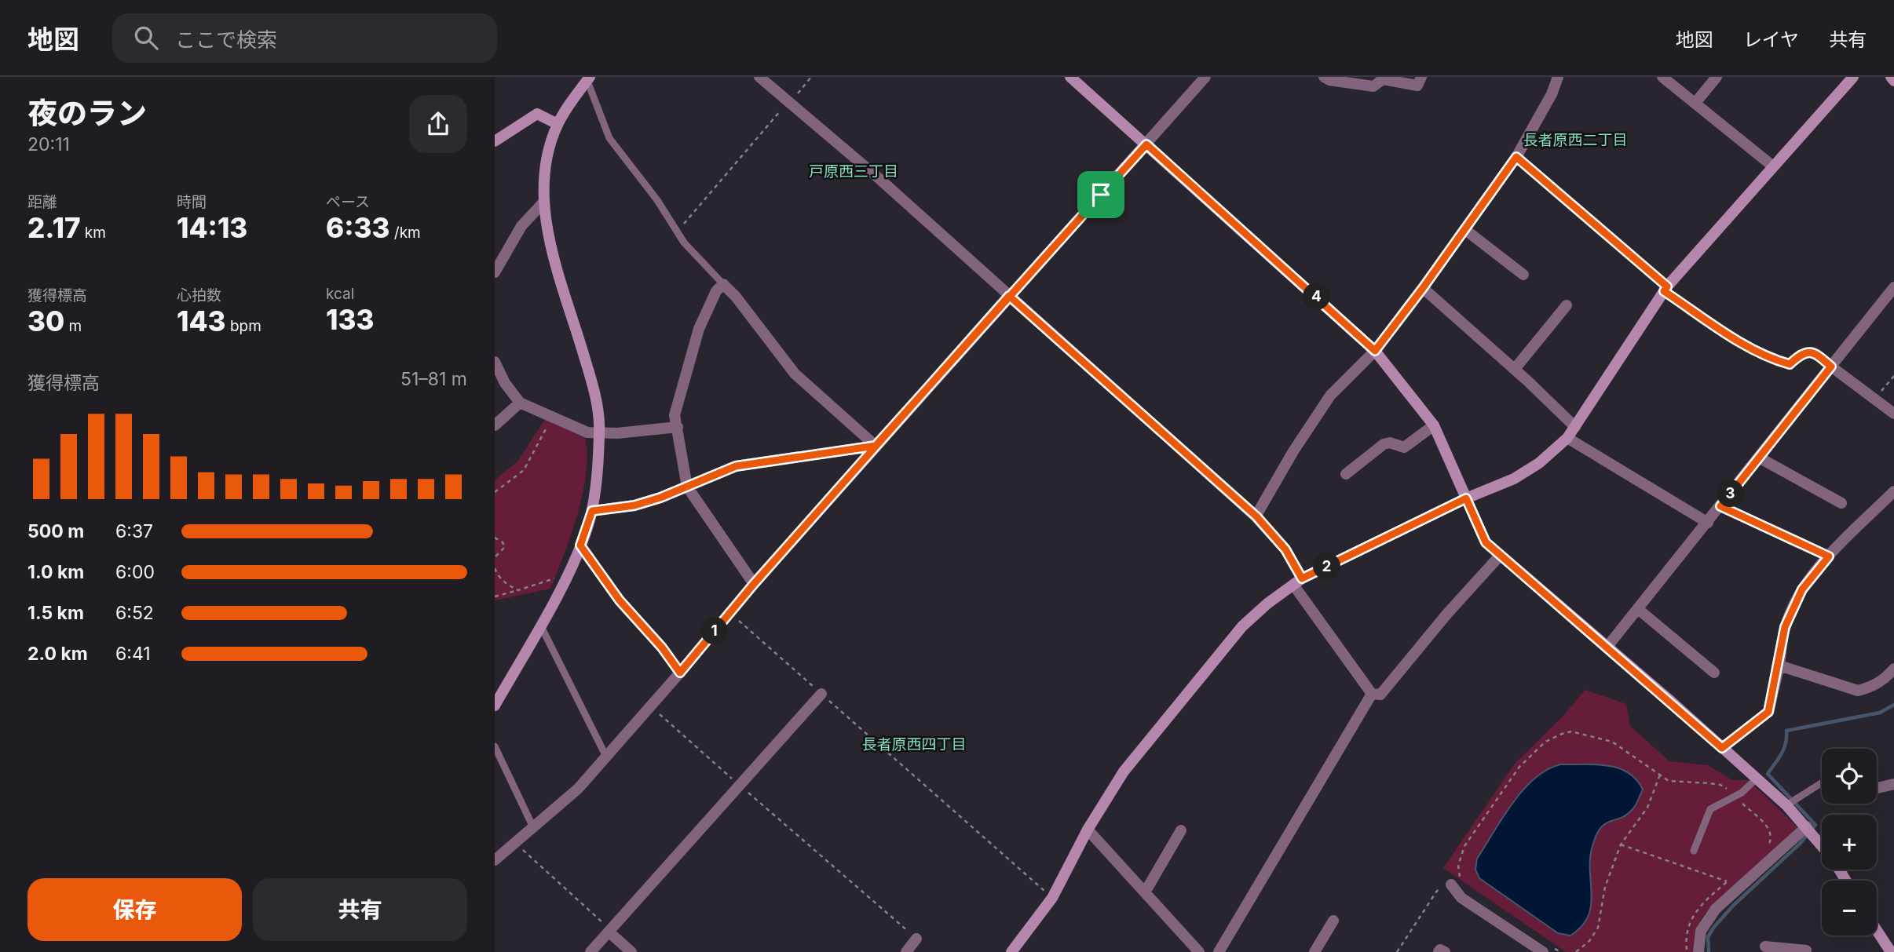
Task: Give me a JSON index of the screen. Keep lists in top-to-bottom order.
{
  "districts": ["長者原西二丁目", "戸原西三丁目", "長者原西四丁目"],
  "page": {
    "header": "地図",
    "search": "ここで検索",
    "nav": ["地図", "レイヤ", "共有"],
    "heading": ["夜のラン", "20:11"],
    "stats": [
      ["距離", "2.17 km"],
      ["時間", "14:13"],
      ["ペース", "6:33 /km"],
      ["獲得標高", "30 m"],
      ["心拍数", "143 bpm"],
      ["kcal", "133"]
    ],
    "pins": [
      "4",
      "3",
      "2",
      "1"
    ],
    "chart": ["獲得標高", "51–81 m"],
    "list": [
      {
        "name": "500 m",
        "note": "6:37"
      },
      {
        "name": "1.0 km",
        "note": "6:00"
      },
      {
        "name": "1.5 km",
        "note": "6:52"
      },
      {
        "name": "2.0 km",
        "note": "6:41"
      }
    ],
    "map_buttons": ["+", "−"],
    "buttons": ["保存", "共有"]
  }
}
